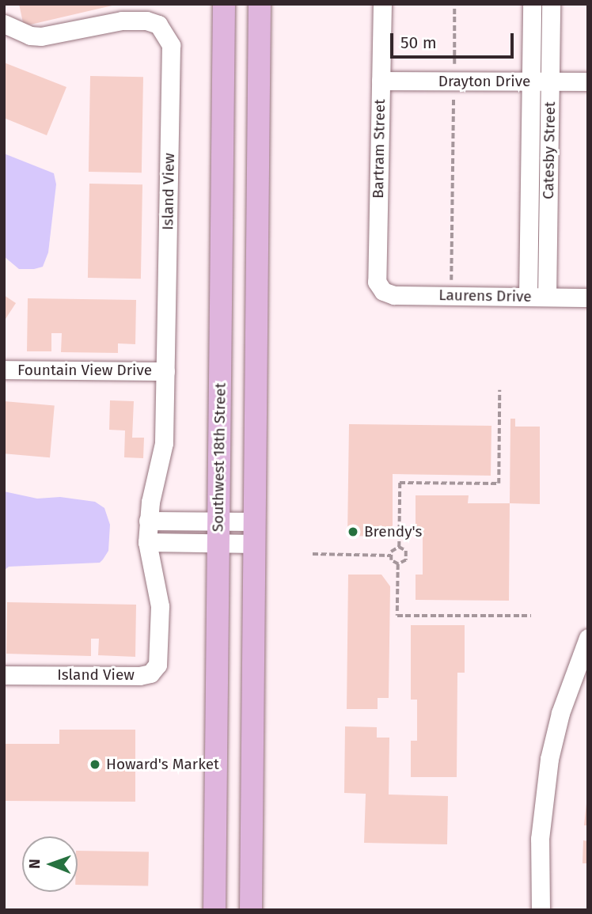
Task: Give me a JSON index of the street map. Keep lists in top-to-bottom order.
{
  "streets": {
    "main road": ["Southwest 18th Street"],
    "street": [
      "Drayton Drive",
      "Bartram Street",
      "Catesby Street",
      "Island View",
      "Laurens Drive",
      "Fountain View Drive"
    ]
  },
  "crossings": [
    ["Drayton Drive", "Bartram Street"],
    ["Drayton Drive", "Catesby Street"],
    ["Bartram Street", "Laurens Drive"],
    ["Catesby Street", "Laurens Drive"],
    ["Island View", "Fountain View Drive"]
  ],
  "places": ["Brendy's", "Howard's Market"],
  "scale_bar": "50 m",
  "north": "left"
}
